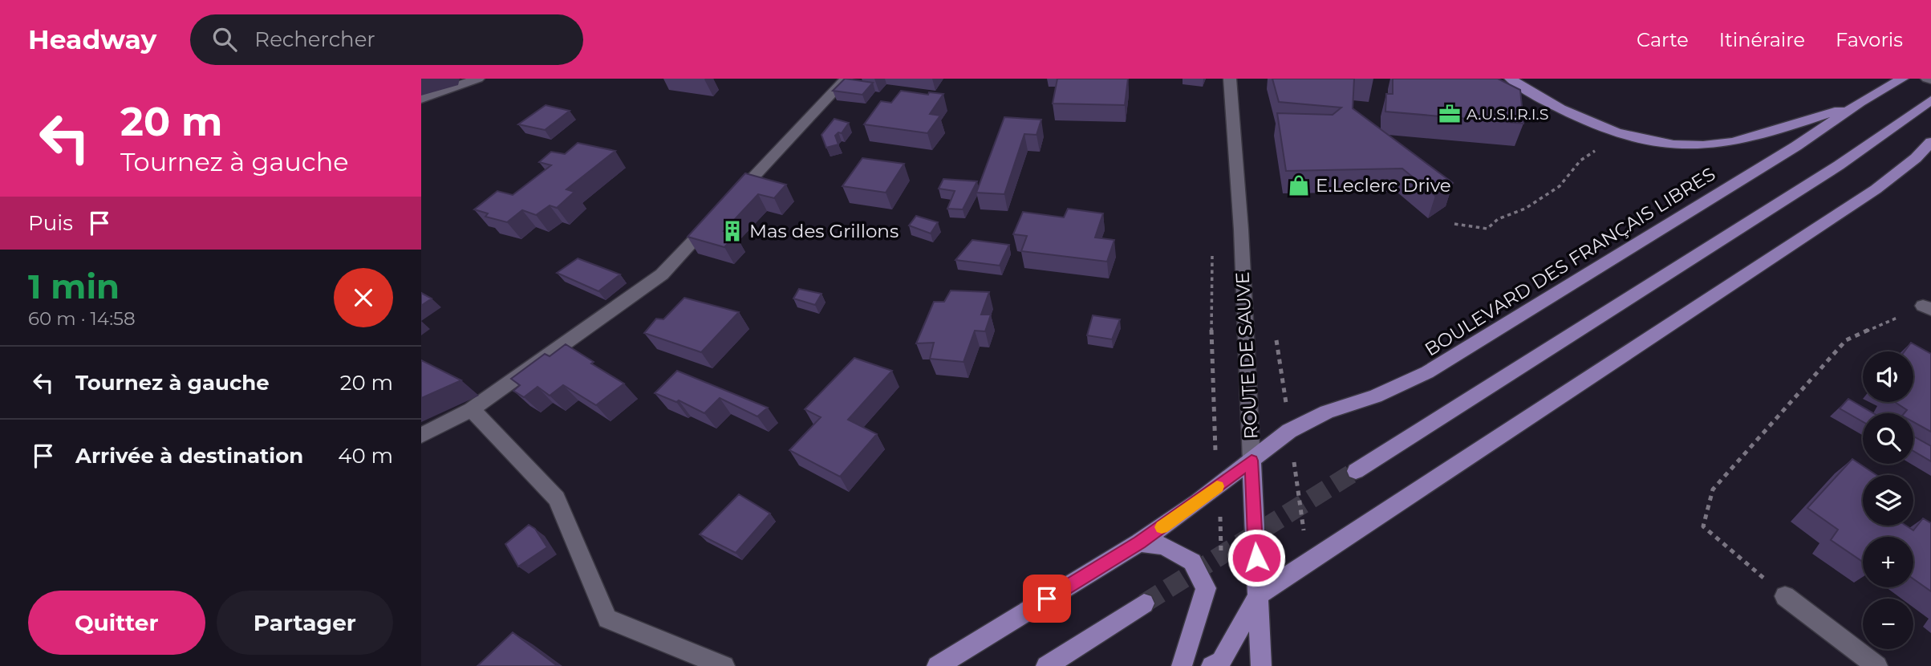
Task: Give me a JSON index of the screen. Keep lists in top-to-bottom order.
{
  "streets": {
    "main road": ["BOULEVARD DES FRANÇAIS LIBRES", "ROUTE DE SAUVE"]
  },
  "crossings": [
    ["BOULEVARD DES FRANÇAIS LIBRES", "ROUTE DE SAUVE"]
  ],
  "places": {
    "office": ["A.U.S.I.R.I.S"],
    "shop": ["E.Leclerc Drive"],
    "building": ["Mas des Grillons"]
  },
  "page": {
    "header": "Headway",
    "search": "Rechercher",
    "nav": ["Carte", "Itinéraire", "Favoris"],
    "turn": ["20 m", "Tournez à gauche"],
    "then": "Puis",
    "heading": ["1 min", "60 m · 14:58"],
    "list": [
      {
        "name": "Tournez à gauche",
        "value": "20 m"
      },
      {
        "name": "Arrivée à destination",
        "value": "40 m"
      }
    ],
    "map_buttons": ["+", "−"],
    "buttons": ["Quitter", "Partager"]
  }
}
